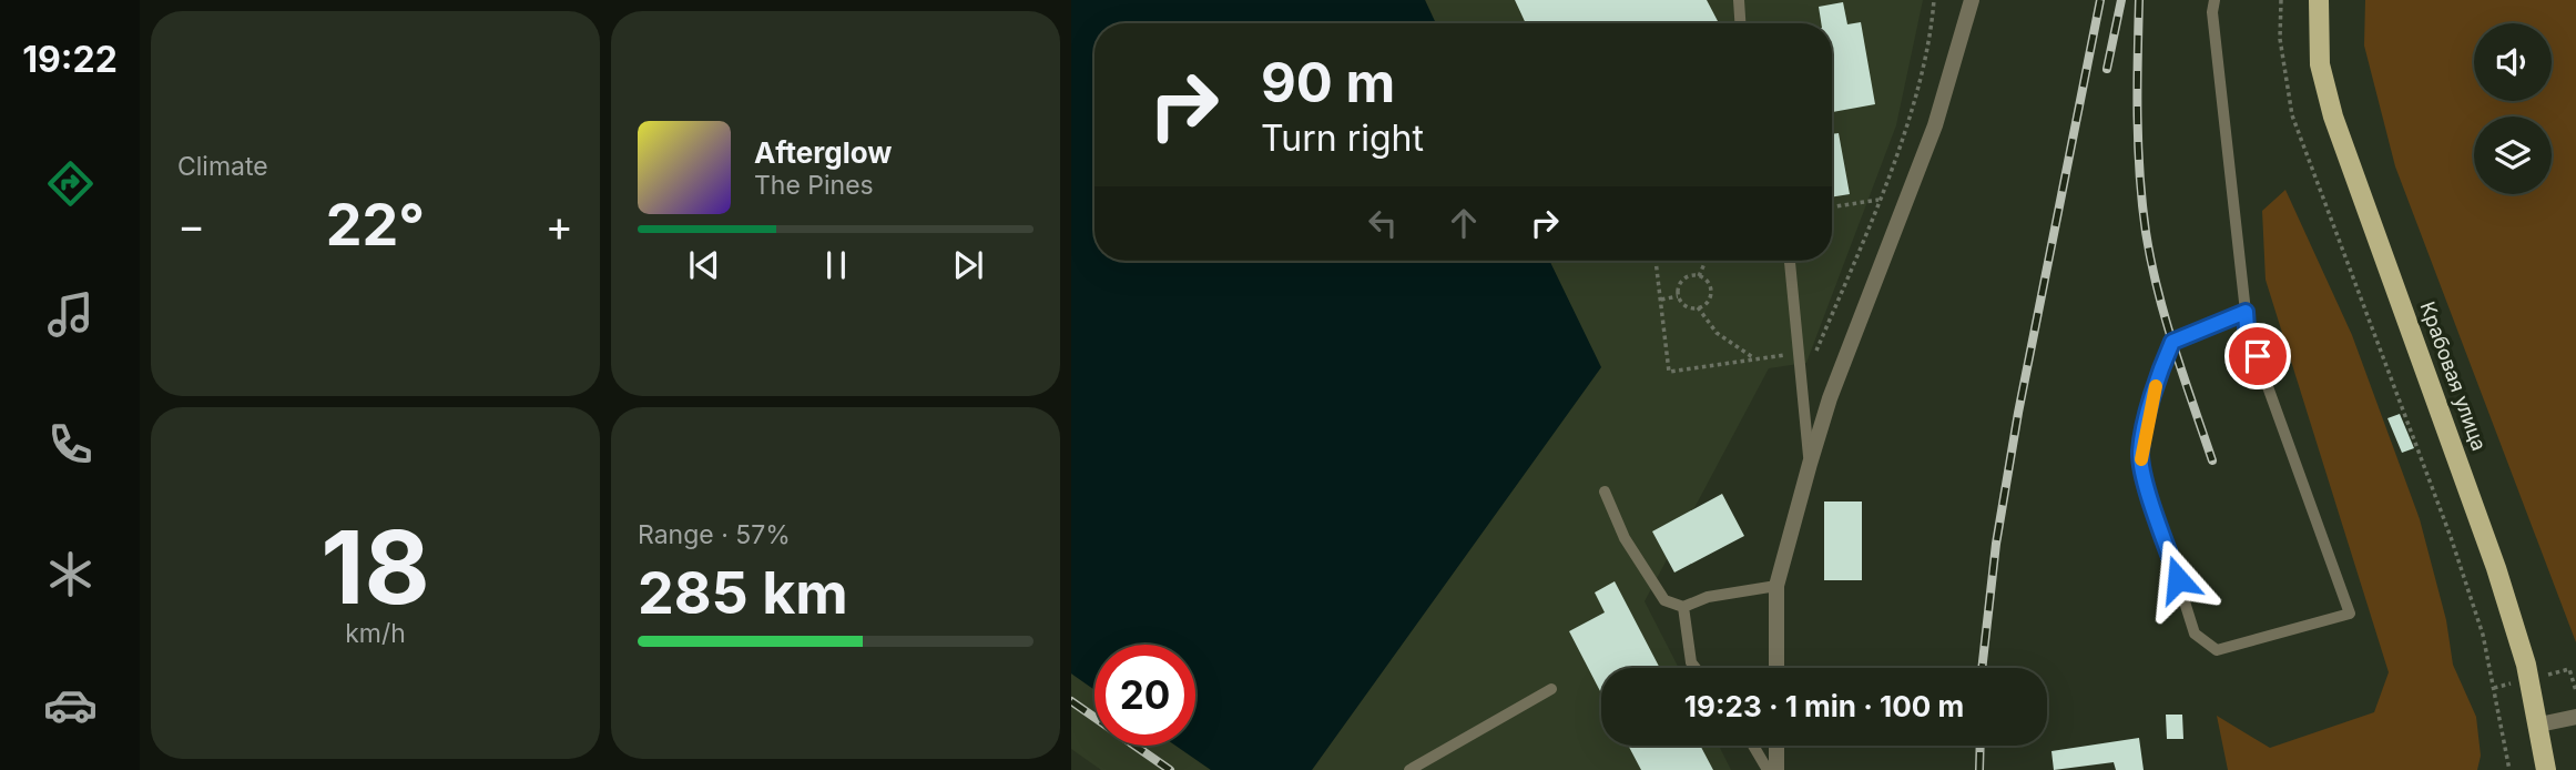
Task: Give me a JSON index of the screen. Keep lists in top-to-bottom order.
{
  "streets": {
    "main road": ["Крабовая улица"]
  },
  "page": {
    "tabs": "19:22",
    "tile": [
      "Climate",
      ["18", "km/h"],
      ["Range · 57%", "285 km"]
    ],
    "turn": ["90 m", "Turn right"],
    "song": ["Afterglow", "The Pines"],
    "heat": ["−", "22°", "+"],
    "limit": "20",
    "trip": "19:23 · 1 min · 100 m"
  }
}
